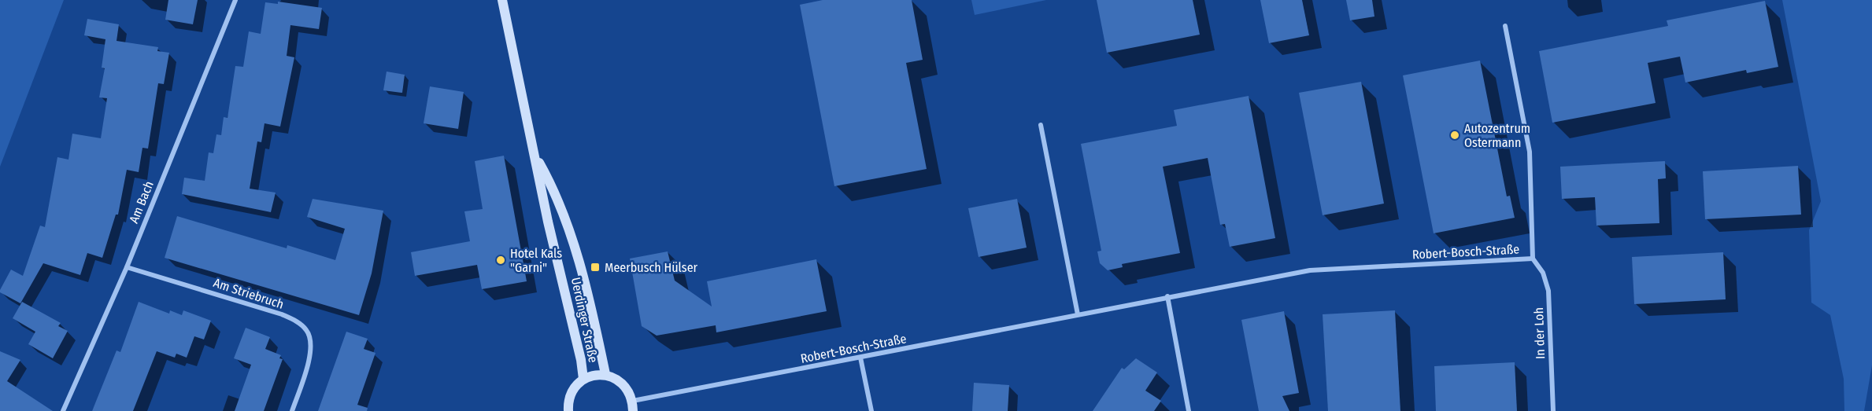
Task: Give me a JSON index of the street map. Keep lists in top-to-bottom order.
{
  "streets": {
    "street": [
      "Am Bach",
      "Robert-Bosch-Straße",
      "Am Striebruch",
      "Uerdinger Straße",
      "In der Loh"
    ]
  },
  "crossings": [
    ["Am Bach", "Am Striebruch"],
    ["Robert-Bosch-Straße", "Uerdinger Straße"],
    ["Robert-Bosch-Straße", "In der Loh"]
  ],
  "places": {
    "other": ["Autozentrum Ostermann", "Hotel Kals \"Garni\""],
    "transit": ["Meerbusch Hülser"]
  }
}
